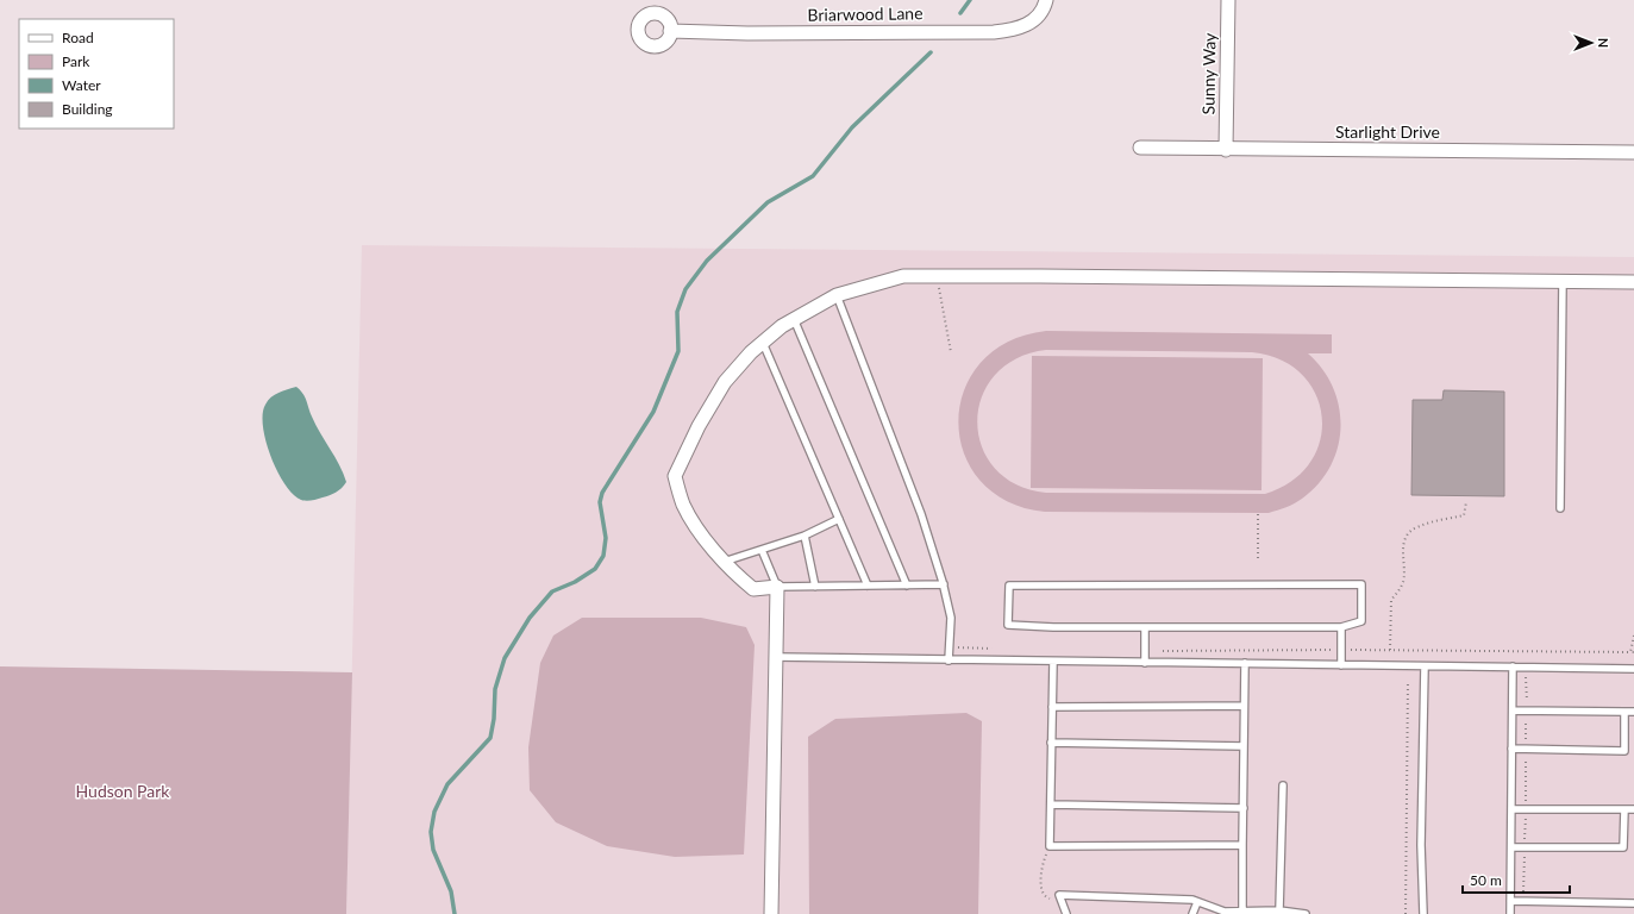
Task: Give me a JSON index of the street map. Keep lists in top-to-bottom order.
{
  "streets": {
    "street": ["Briarwood Lane", "Sunny Way", "Starlight Drive"]
  },
  "crossings": [
    ["Sunny Way", "Starlight Drive"]
  ],
  "parks": ["Hudson Park"],
  "legend": [
    "Road",
    "Park",
    "Water",
    "Building"
  ],
  "scale_bar": "50 m",
  "north": "right"
}
